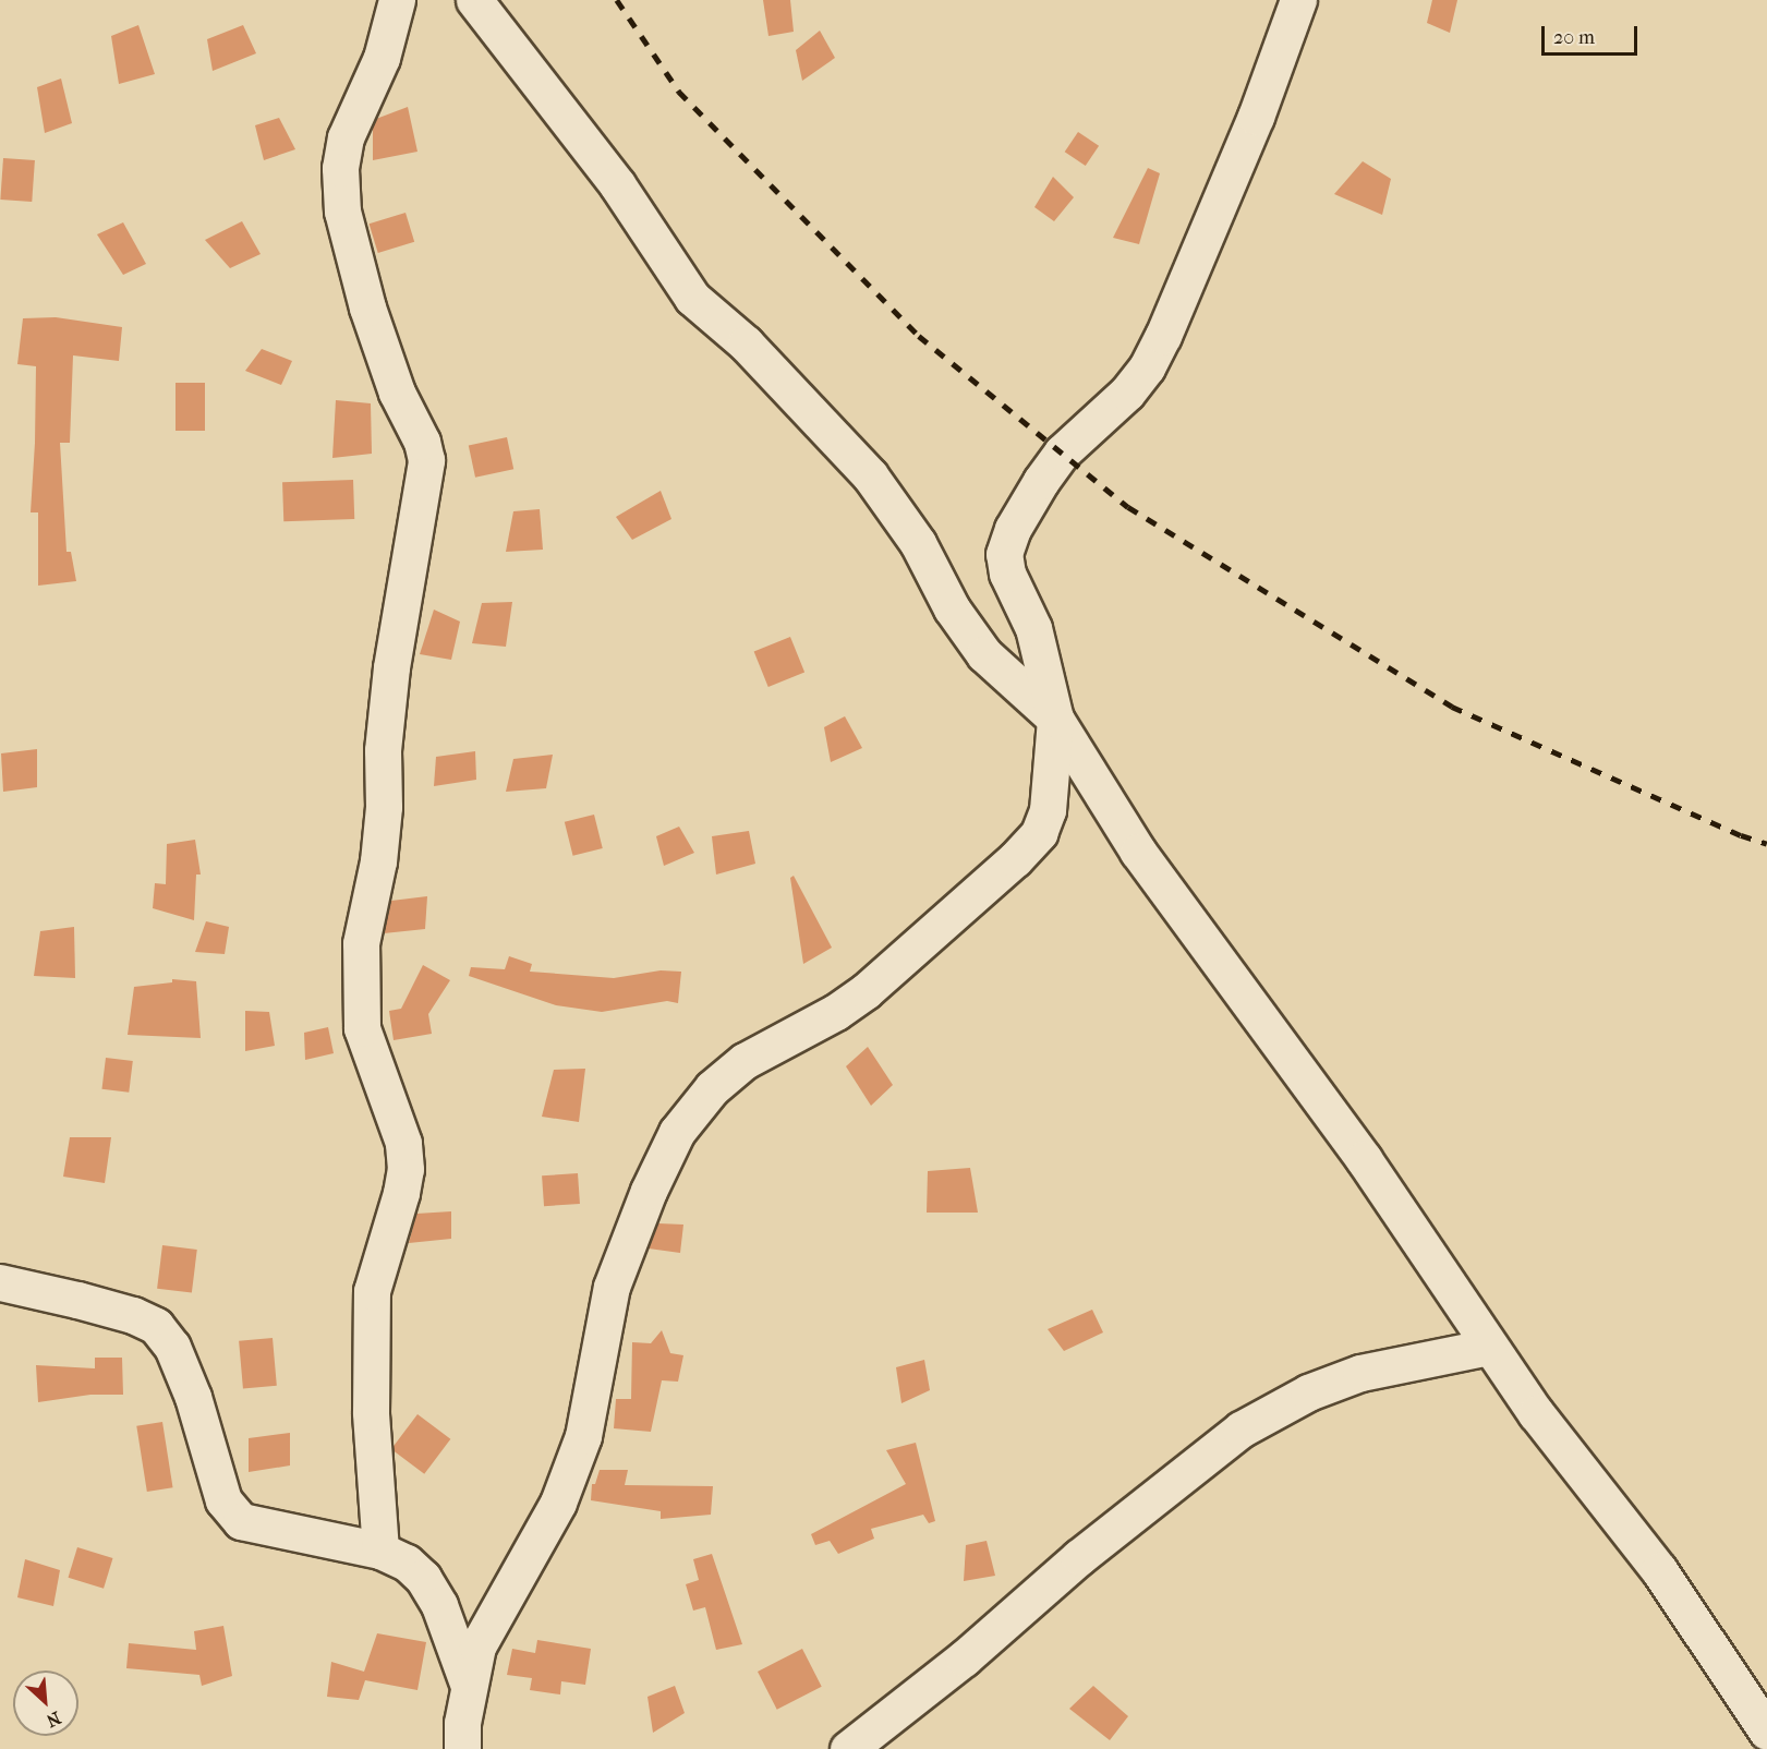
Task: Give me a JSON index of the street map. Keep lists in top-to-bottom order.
{
  "scale_bar": "20 m",
  "north": "bottom right"
}
